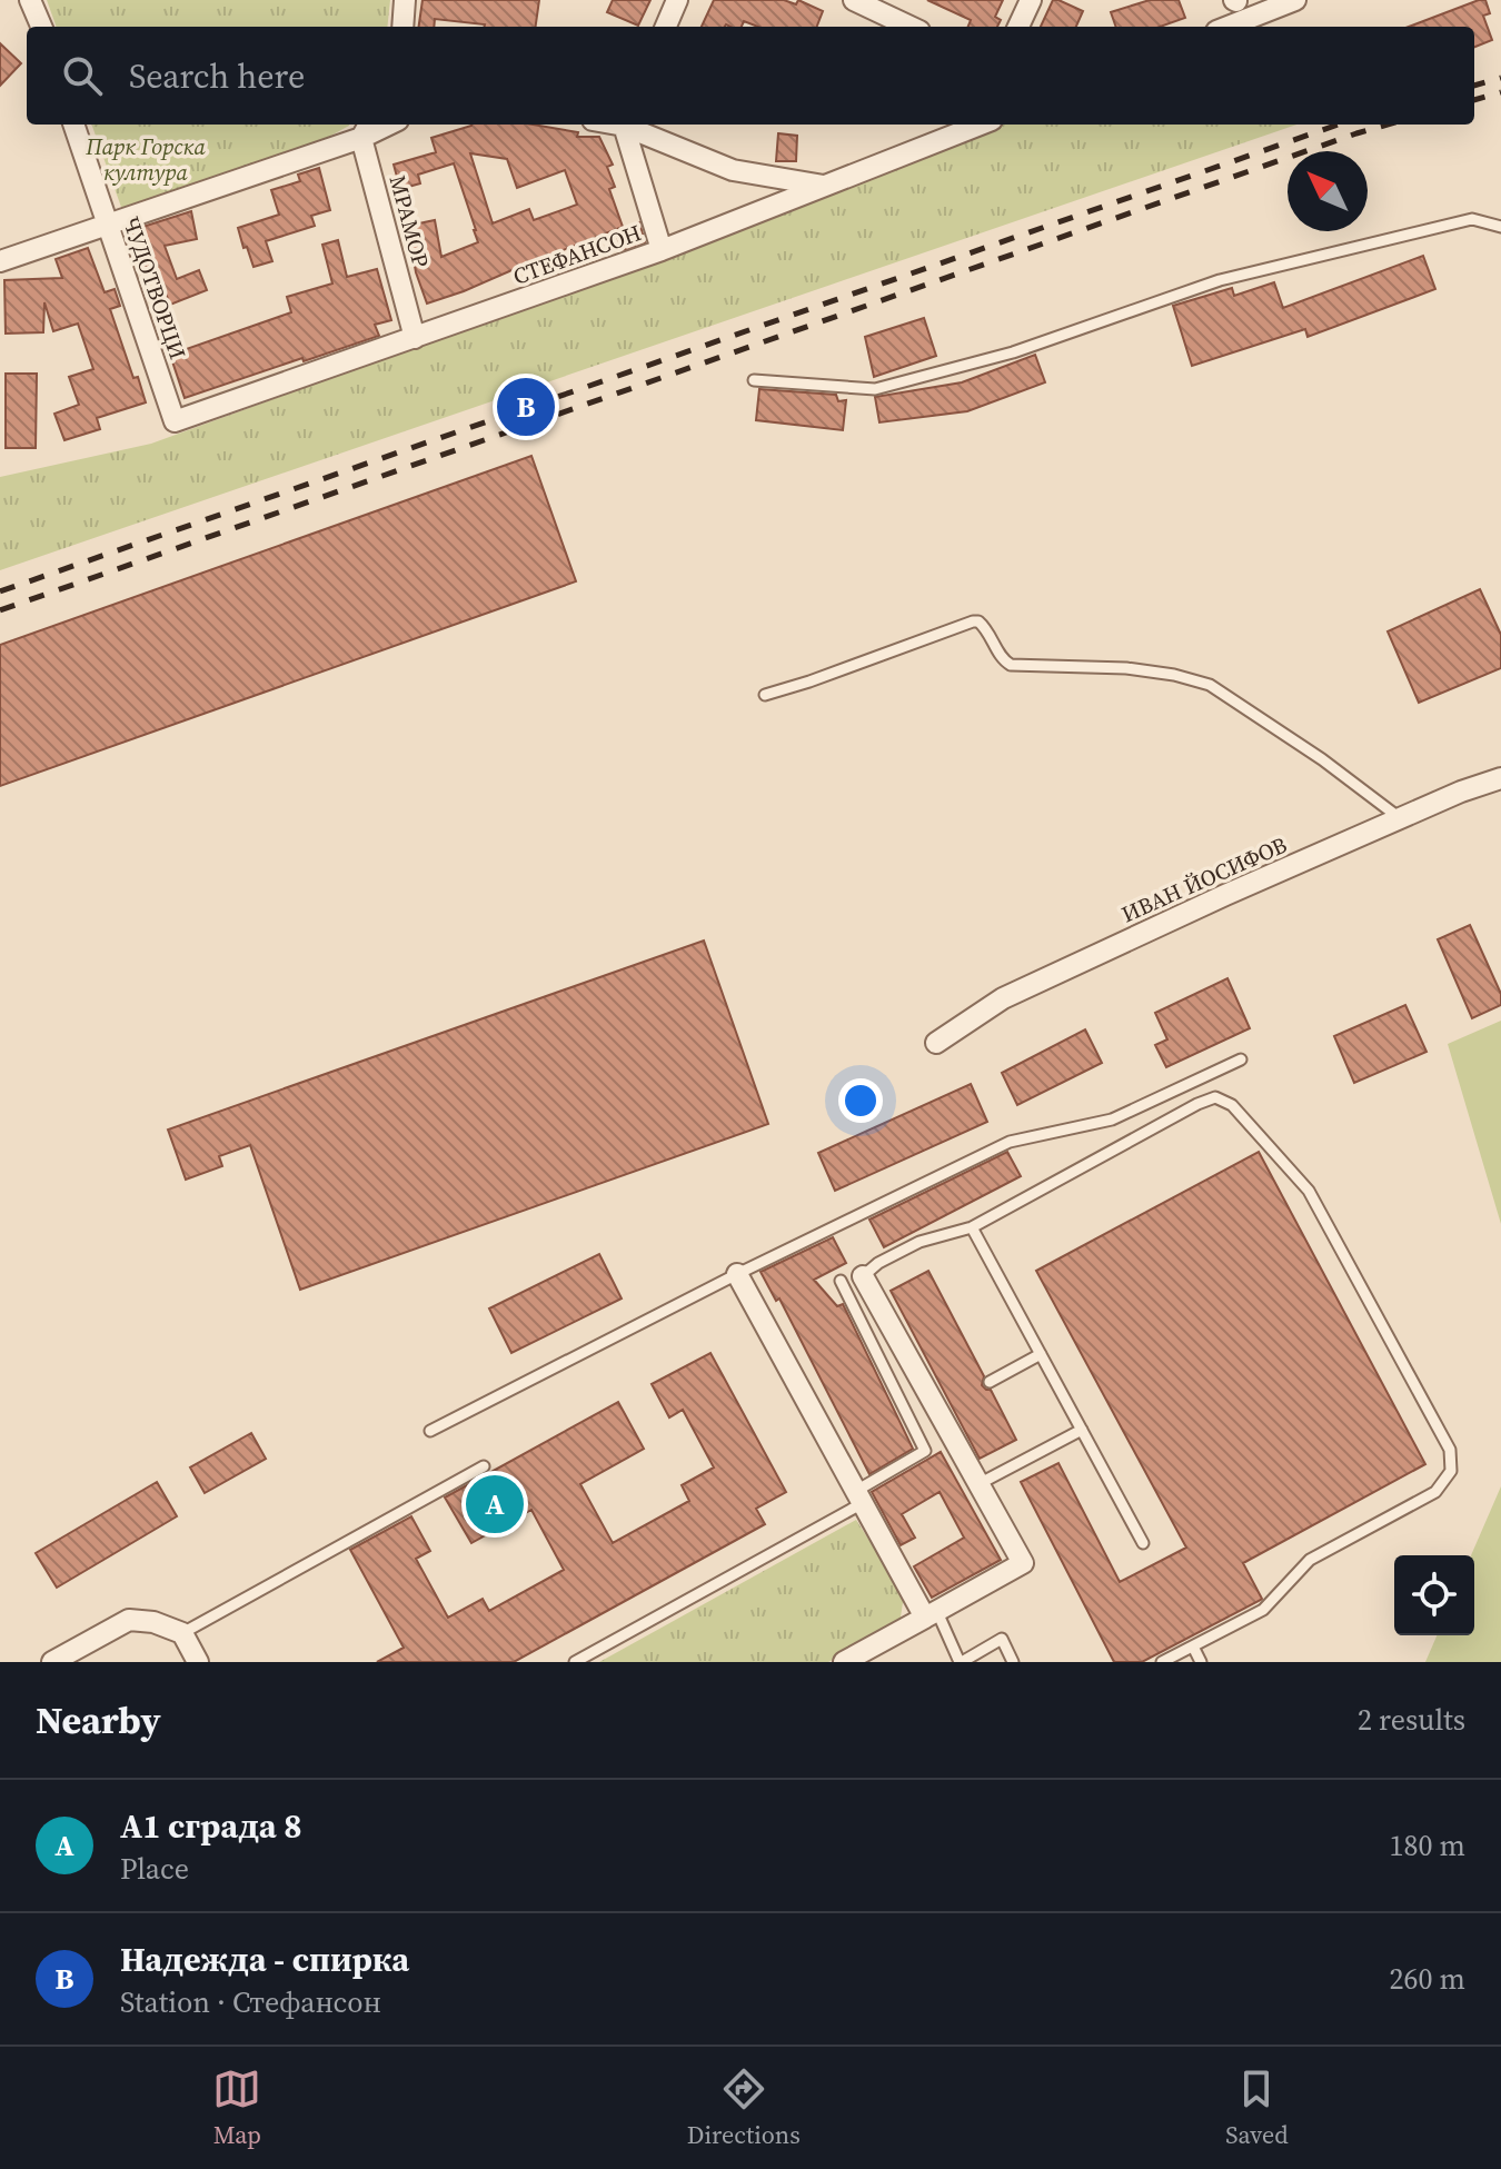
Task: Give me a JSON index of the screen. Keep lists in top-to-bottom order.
{
  "streets": {
    "street": [
      "МРАМОР",
      "СТЕФАНСОН",
      "ЧУДОТВОРЦИ",
      "ИВАН ЙОСИФОВ"
    ]
  },
  "crossings": [
    ["МРАМОР", "СТЕФАНСОН"],
    ["СТЕФАНСОН", "ЧУДОТВОРЦИ"]
  ],
  "parks": ["Парк Горска култура"],
  "north": "top left",
  "page": {
    "search": "Search here",
    "pins": ["B", "A"],
    "heading": ["Nearby", "2 results"],
    "list": [
      {
        "mark": "A",
        "name": "А1 сграда 8",
        "note": "Place",
        "value": "180 m"
      },
      {
        "mark": "B",
        "name": "Надежда - спирка",
        "note": "Station · Стефансон",
        "value": "260 m"
      }
    ],
    "nav": ["Map", "Directions", "Saved"]
  }
}
